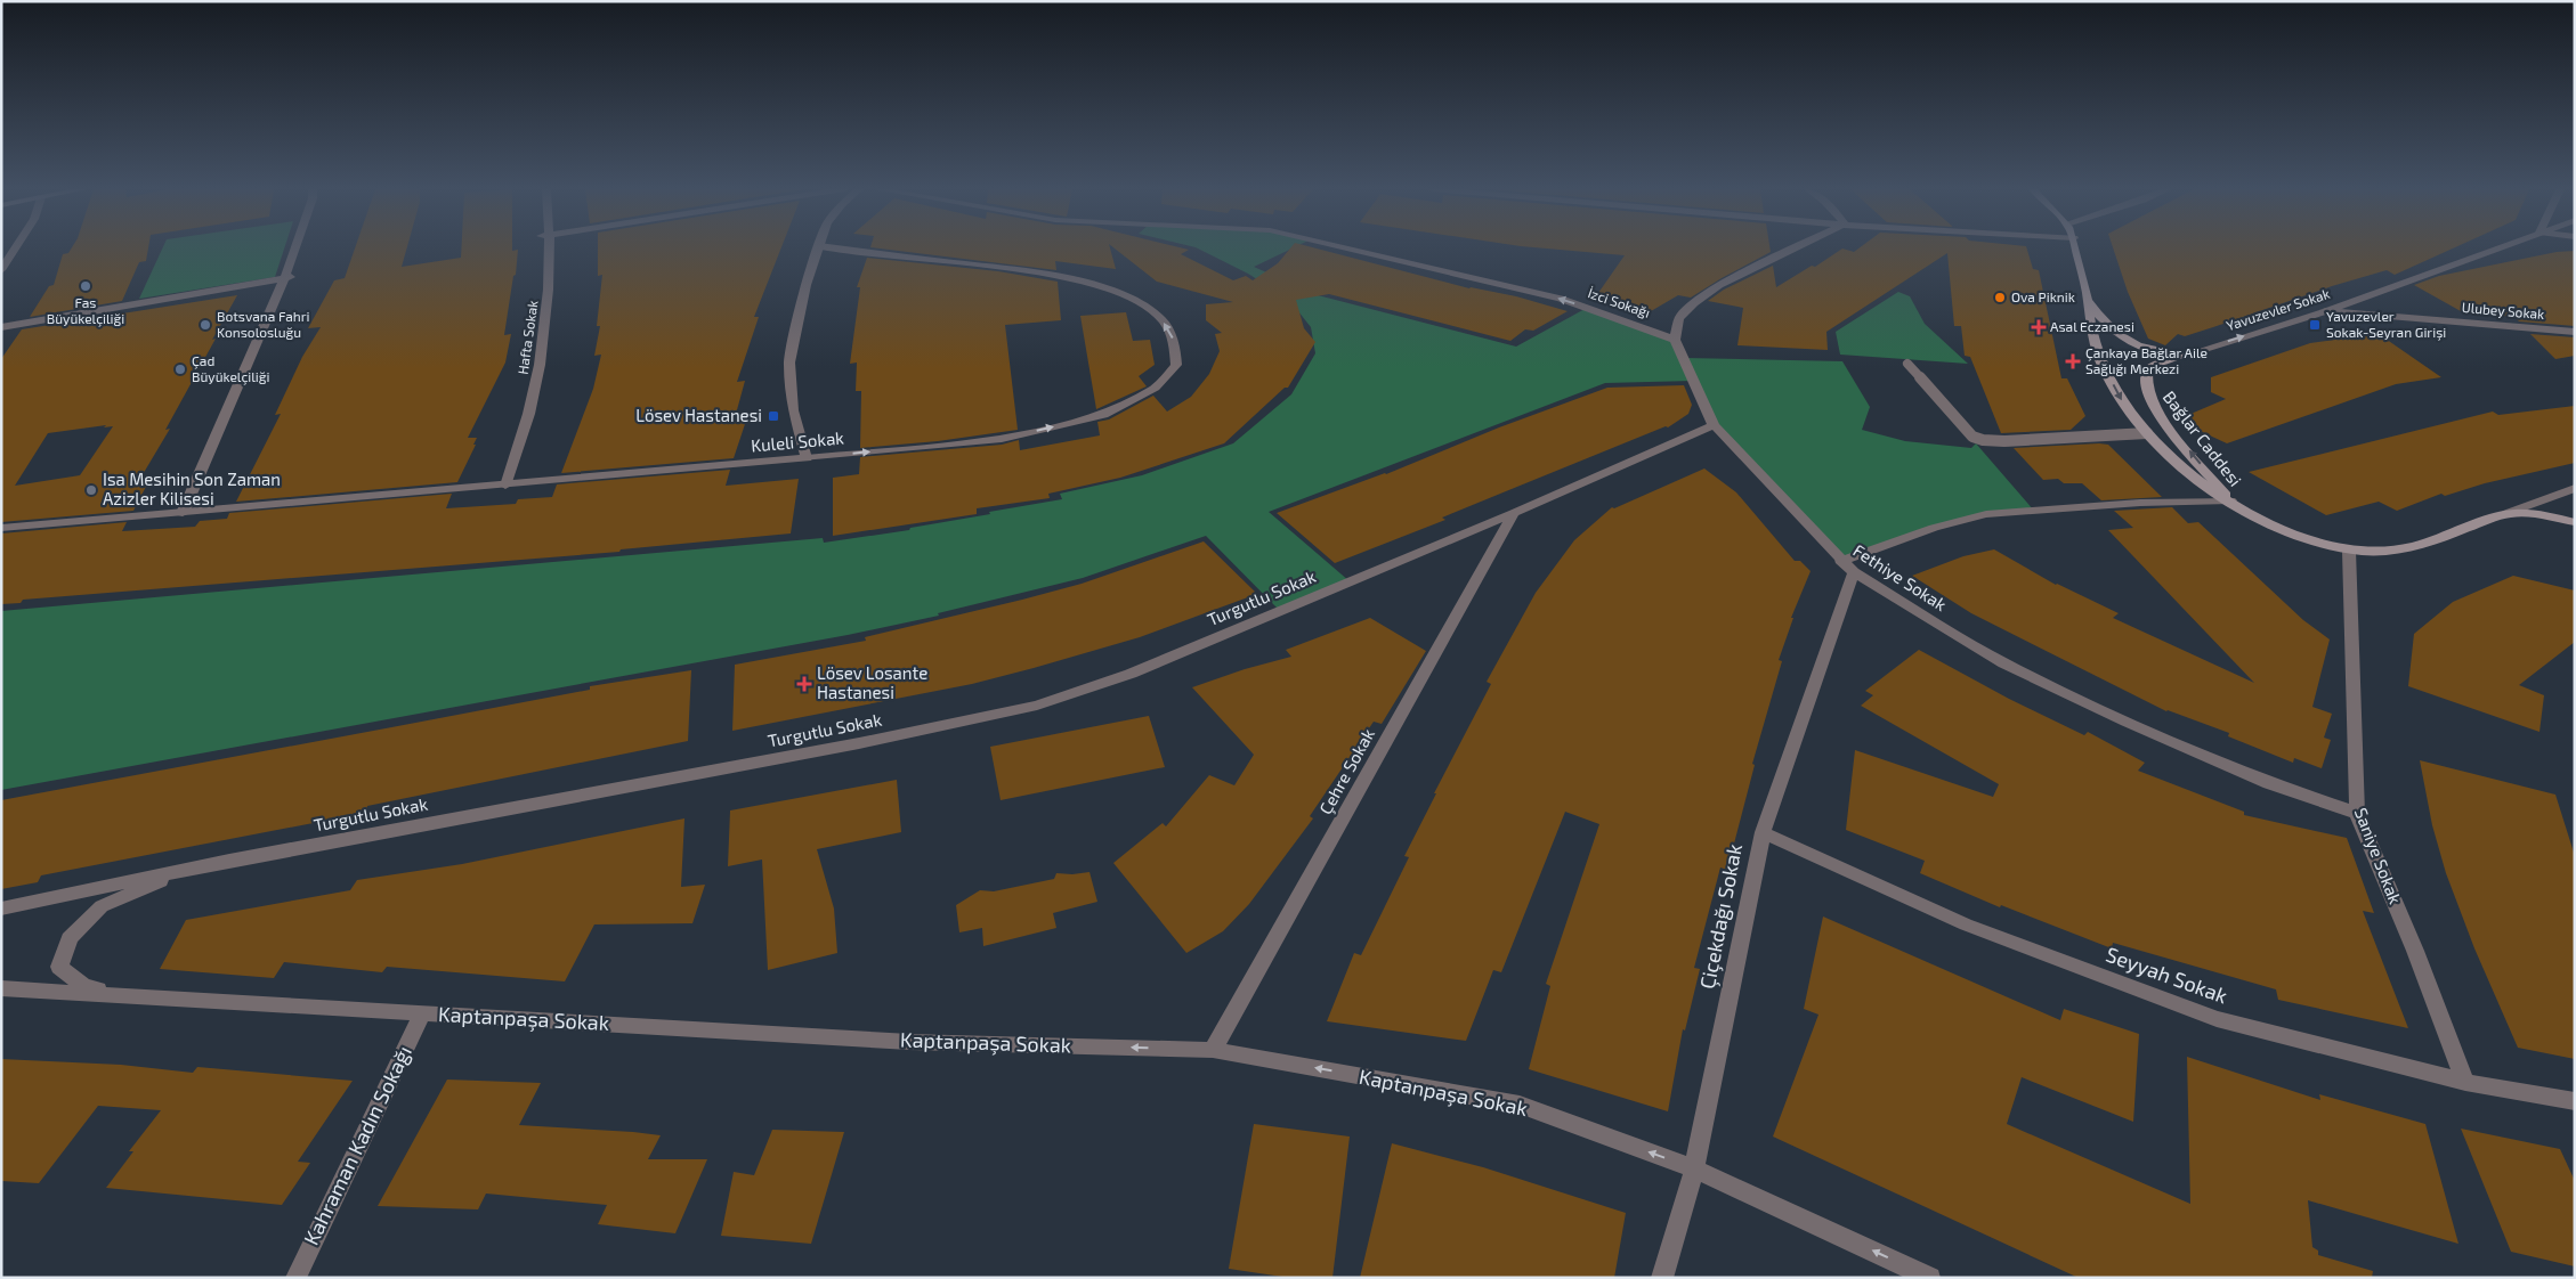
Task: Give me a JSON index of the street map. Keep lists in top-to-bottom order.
{
  "streets": {
    "main road": ["Bağlar Caddesi"],
    "street": [
      "İzci Sokağı",
      "Yavuzevler Sokak",
      "Ulubey Sokak",
      "Hafta Sokak",
      "Kuleli Sokak",
      "Fethiye Sokak",
      "Turgutlu Sokak",
      "Çehre Sokak",
      "Saniye Sokak",
      "Çiçekdağı Sokak",
      "Seyyah Sokak",
      "Kaptanpaşa Sokak",
      "Kahraman Kadın Sokağı"
    ]
  },
  "crossings": [
    ["İzci Sokağı", "Fethiye Sokak"],
    ["Yavuzevler Sokak", "Ulubey Sokak"],
    ["Yavuzevler Sokak", "Bağlar Caddesi"],
    ["Hafta Sokak", "Kuleli Sokak"],
    ["Fethiye Sokak", "Turgutlu Sokak"],
    ["Fethiye Sokak", "Saniye Sokak"],
    ["Fethiye Sokak", "Çiçekdağı Sokak"],
    ["Turgutlu Sokak", "Çehre Sokak"],
    ["Çehre Sokak", "Kaptanpaşa Sokak"],
    ["Saniye Sokak", "Seyyah Sokak"],
    ["Çiçekdağı Sokak", "Seyyah Sokak"],
    ["Çiçekdağı Sokak", "Kaptanpaşa Sokak"],
    ["Kaptanpaşa Sokak", "Kahraman Kadın Sokağı"]
  ],
  "one_way": ["İzci Sokağı", "Yavuzevler Sokak", "Kaptanpaşa Sokak"],
  "places": {
    "other": [
      "Fas Büyükelçiliği",
      "Ova Piknik",
      "Botsvana Fahri Konsolosluğu",
      "Çad Büyükelçiliği",
      "Isa Mesihin Son Zaman Azizler Kilisesi"
    ],
    "transit": ["Yavuzevler Sokak-Seyran Girişi", "Lösev Hastanesi"],
    "health": ["Asal Eczanesi", "Çankaya Bağlar Aile Sağlığı Merkezi", "Lösev Losante Hastanesi"]
  }
}
